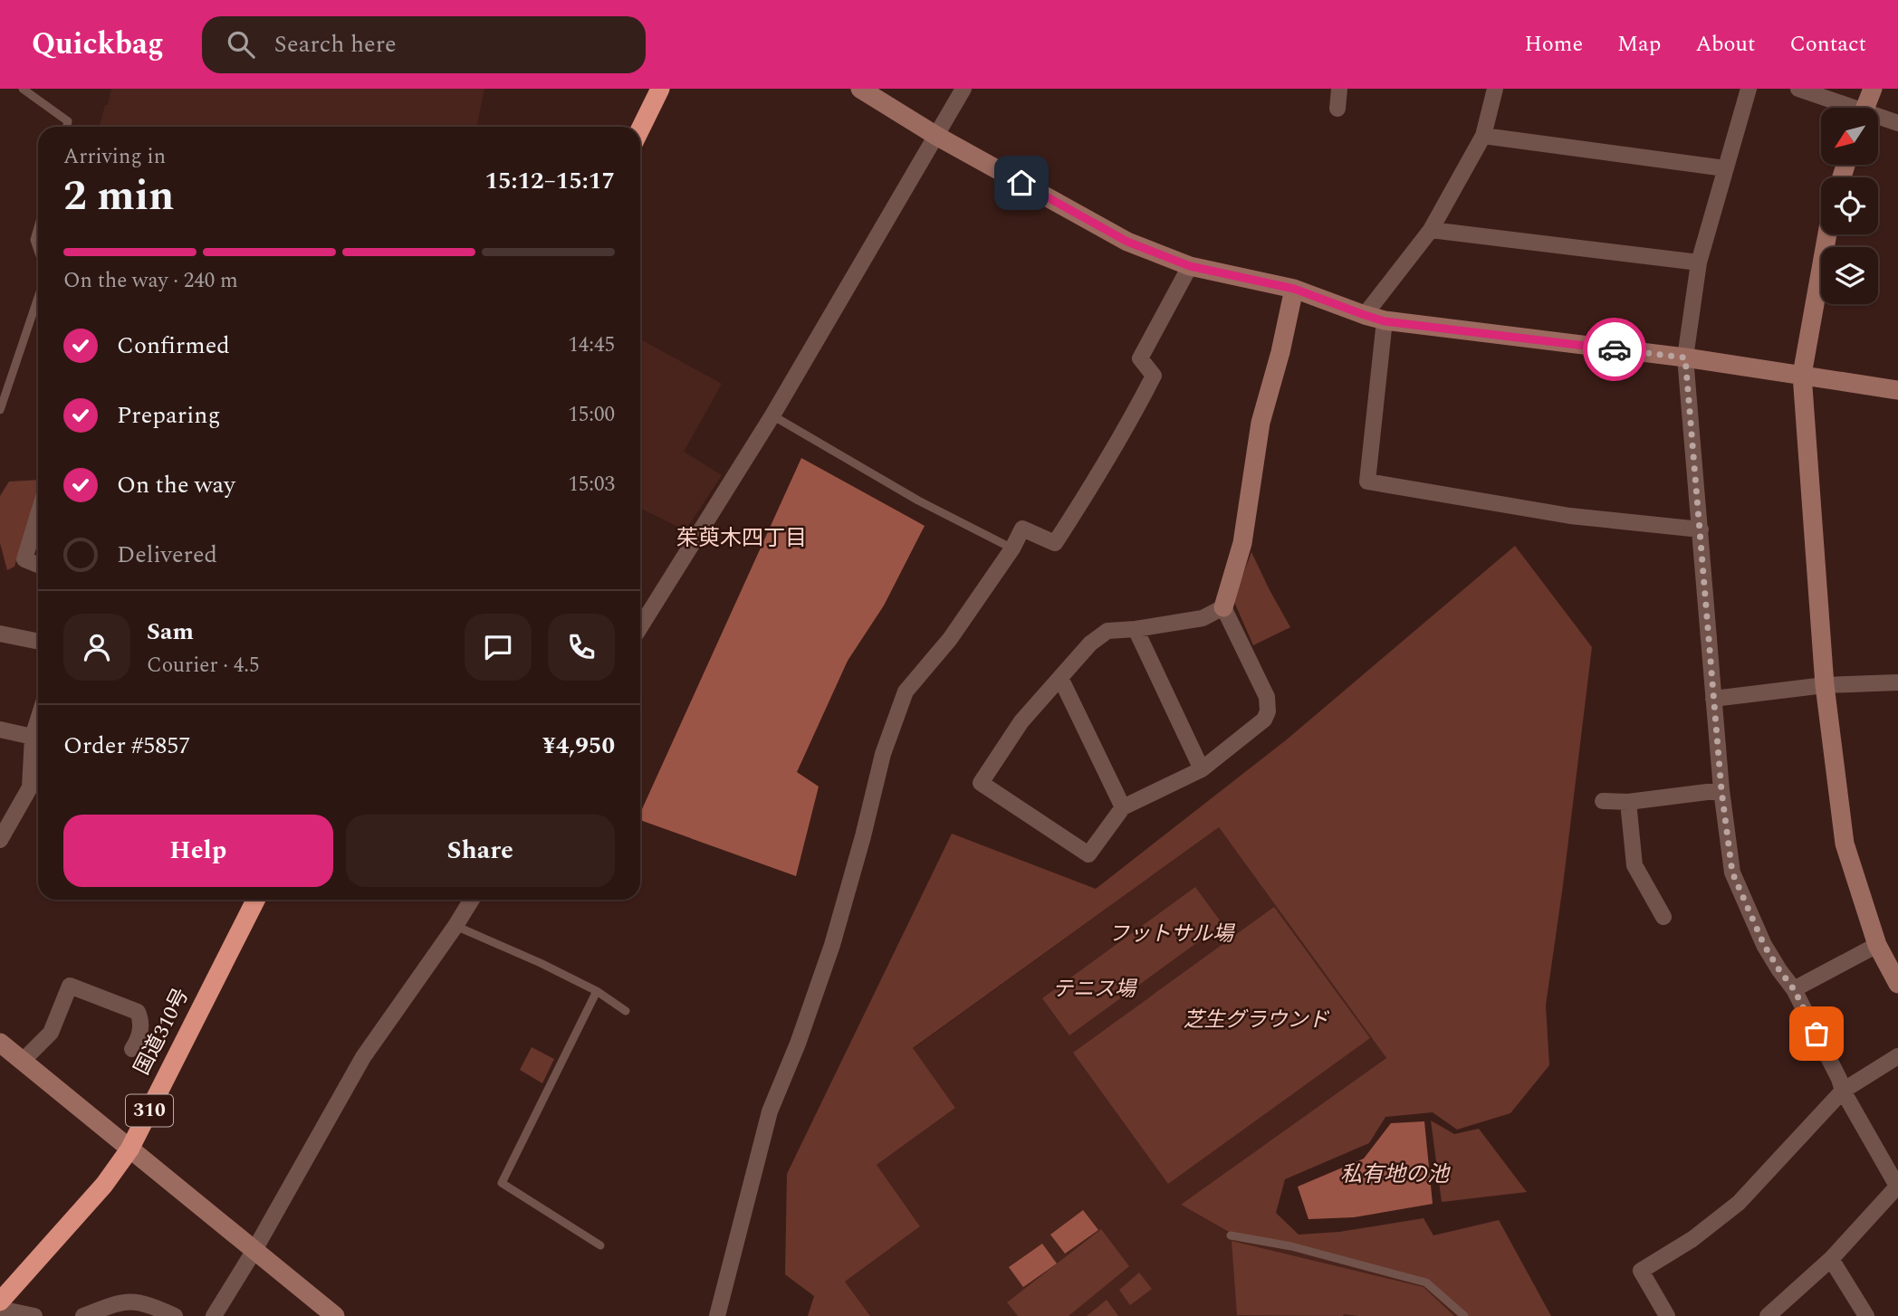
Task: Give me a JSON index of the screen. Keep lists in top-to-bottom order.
{
  "streets": {
    "highway": ["国道310号", "310"]
  },
  "districts": ["茱萸木四丁目"],
  "water": ["私有地の池"],
  "parks": ["フットサル場", "テニス場", "芝生グラウンド"],
  "north": "bottom left",
  "page": {
    "header": "Quickbag",
    "search": "Search here",
    "nav": [
      "Home",
      "Map",
      "About",
      "Contact"
    ],
    "heading": ["2 min", "Arriving in", "15:12–15:17"],
    "panel": [
      "Sam",
      "Courier · 4.5",
      "Order #5857",
      "¥4,950"
    ],
    "bar": "On the way · 240 m",
    "list": [
      ["Confirmed", "14:45"],
      ["Preparing", "15:00"],
      ["On the way", "15:03"],
      "Delivered"
    ],
    "buttons": ["Help", "Share"]
  }
}
